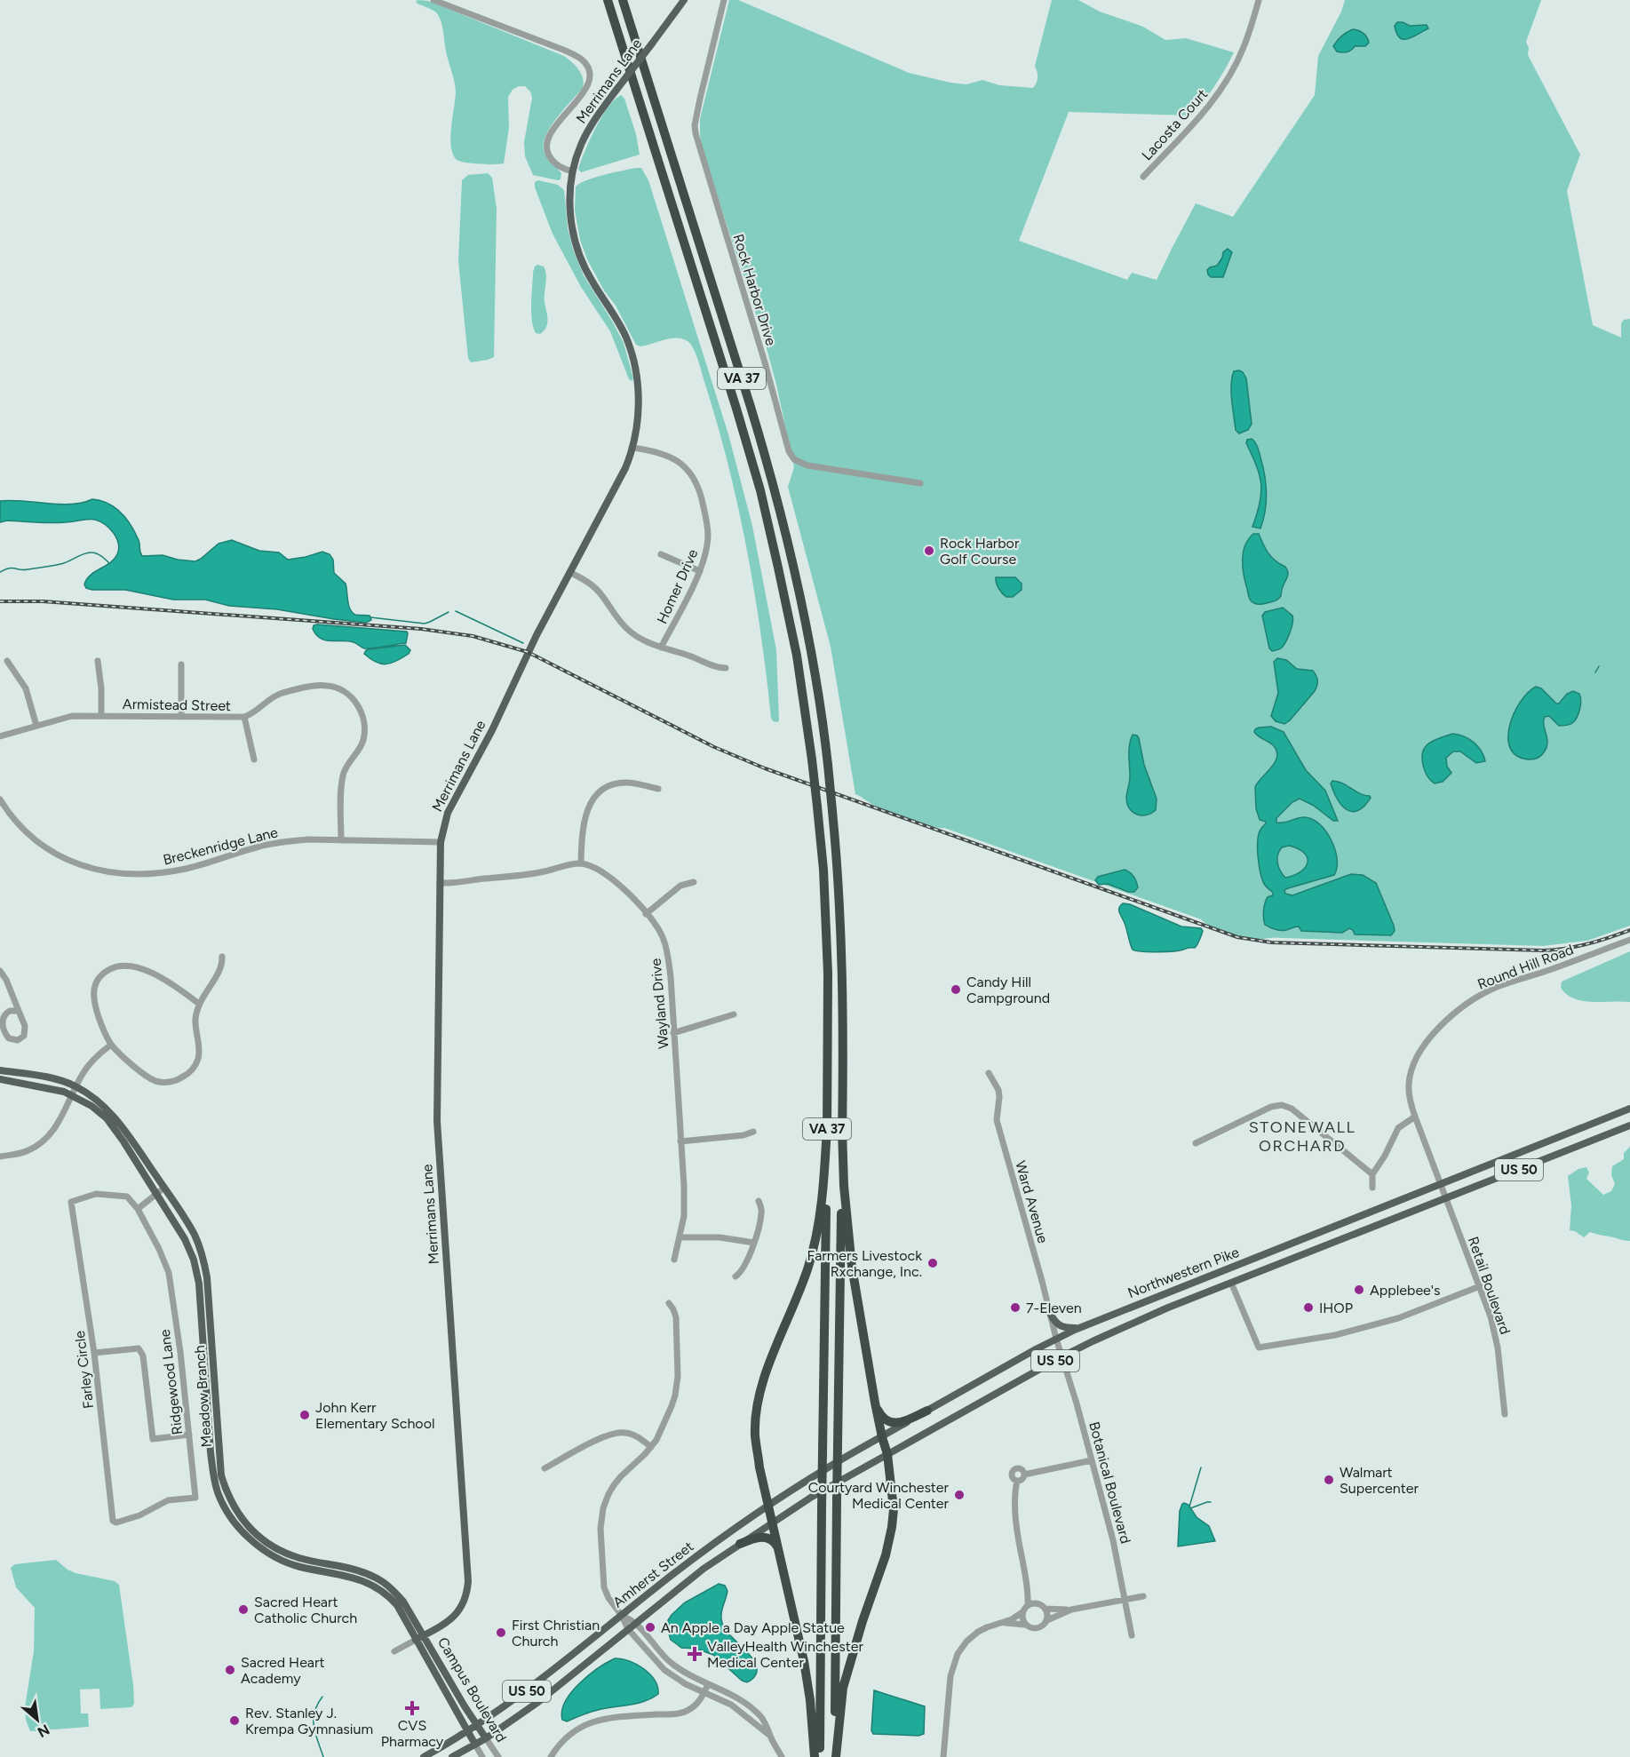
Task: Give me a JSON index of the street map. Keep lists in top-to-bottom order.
{
  "streets": {
    "highway": ["VA 37"],
    "main road": [
      "Merrimans Lane",
      "US 50",
      "Northwestern Pike",
      "Meadow Branch",
      "Amherst Street",
      "Campus Boulevard"
    ],
    "street": [
      "Lacosta Court",
      "Rock Harbor Drive",
      "Homer Drive",
      "Armistead Street",
      "Breckenridge Lane",
      "Round Hill Road",
      "Wayland Drive",
      "Ward Avenue",
      "Retail Boulevard",
      "Farley Circle",
      "Ridgewood Lane",
      "Botanical Boulevard"
    ]
  },
  "crossings": [
    ["Merrimans Lane", "Homer Drive"],
    ["Merrimans Lane", "Breckenridge Lane"],
    ["Merrimans Lane", "Meadow Branch"],
    ["Merrimans Lane", "Campus Boulevard"],
    ["Armistead Street", "Breckenridge Lane"],
    ["Round Hill Road", "Northwestern Pike"],
    ["Round Hill Road", "Retail Boulevard"],
    ["Ward Avenue", "Northwestern Pike"],
    ["Ward Avenue", "Botanical Boulevard"],
    ["Northwestern Pike", "Retail Boulevard"],
    ["Northwestern Pike", "Botanical Boulevard"],
    ["Northwestern Pike", "Amherst Street"],
    ["Farley Circle", "Ridgewood Lane"],
    ["Meadow Branch", "Campus Boulevard"],
    ["Amherst Street", "Campus Boulevard"]
  ],
  "districts": ["STONEWALL ORCHARD"],
  "places": {
    "other": [
      "Rock Harbor Golf Course",
      "Candy Hill Campground",
      "Farmers Livestock Rxchange, Inc.",
      "Applebee's",
      "7-Eleven",
      "IHOP",
      "John Kerr Elementary School",
      "Walmart Supercenter",
      "Courtyard Winchester Medical Center",
      "Sacred Heart Catholic Church",
      "An Apple a Day Apple Statue",
      "First Christian Church",
      "Sacred Heart Academy",
      "Rev. Stanley J. Krempa Gymnasium"
    ],
    "health": ["ValleyHealth Winchester Medical Center", "CVS Pharmacy"]
  },
  "north": "bottom right"
}
